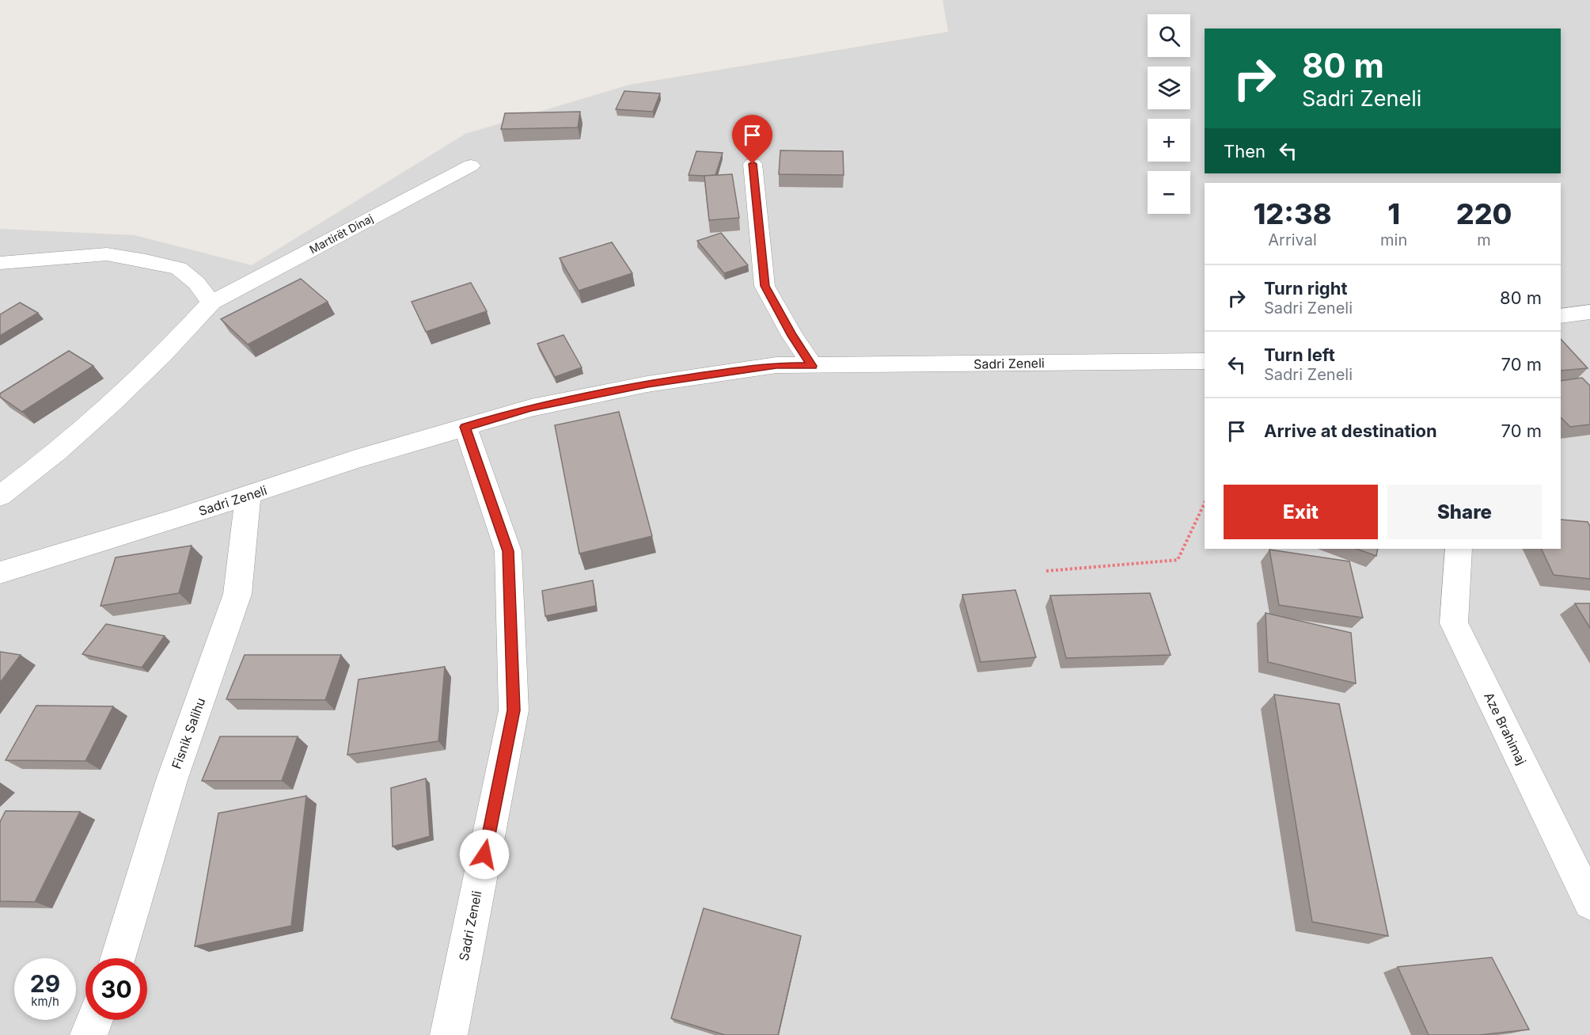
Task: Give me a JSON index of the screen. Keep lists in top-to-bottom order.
{
  "streets": {
    "street": [
      "Martirët Dinaj",
      "Sadri Zeneli",
      "Aze Brahimaj",
      "Fisnik Salihu"
    ]
  },
  "crossings": [
    ["Sadri Zeneli", "Fisnik Salihu"]
  ],
  "page": {
    "map_buttons": ["+", "−"],
    "turn": ["80 m", "Sadri Zeneli"],
    "then": "Then",
    "eta": [
      "12:38",
      "Arrival",
      "1",
      "min",
      "220",
      "m"
    ],
    "list": [
      {
        "name": "Turn right",
        "note": "Sadri Zeneli",
        "value": "80 m"
      },
      {
        "name": "Turn left",
        "note": "Sadri Zeneli",
        "value": "70 m"
      },
      {
        "name": "Arrive at destination",
        "value": "70 m"
      }
    ],
    "buttons": ["Exit", "Share"],
    "speed": "29 km/h",
    "limit": "30"
  }
}
